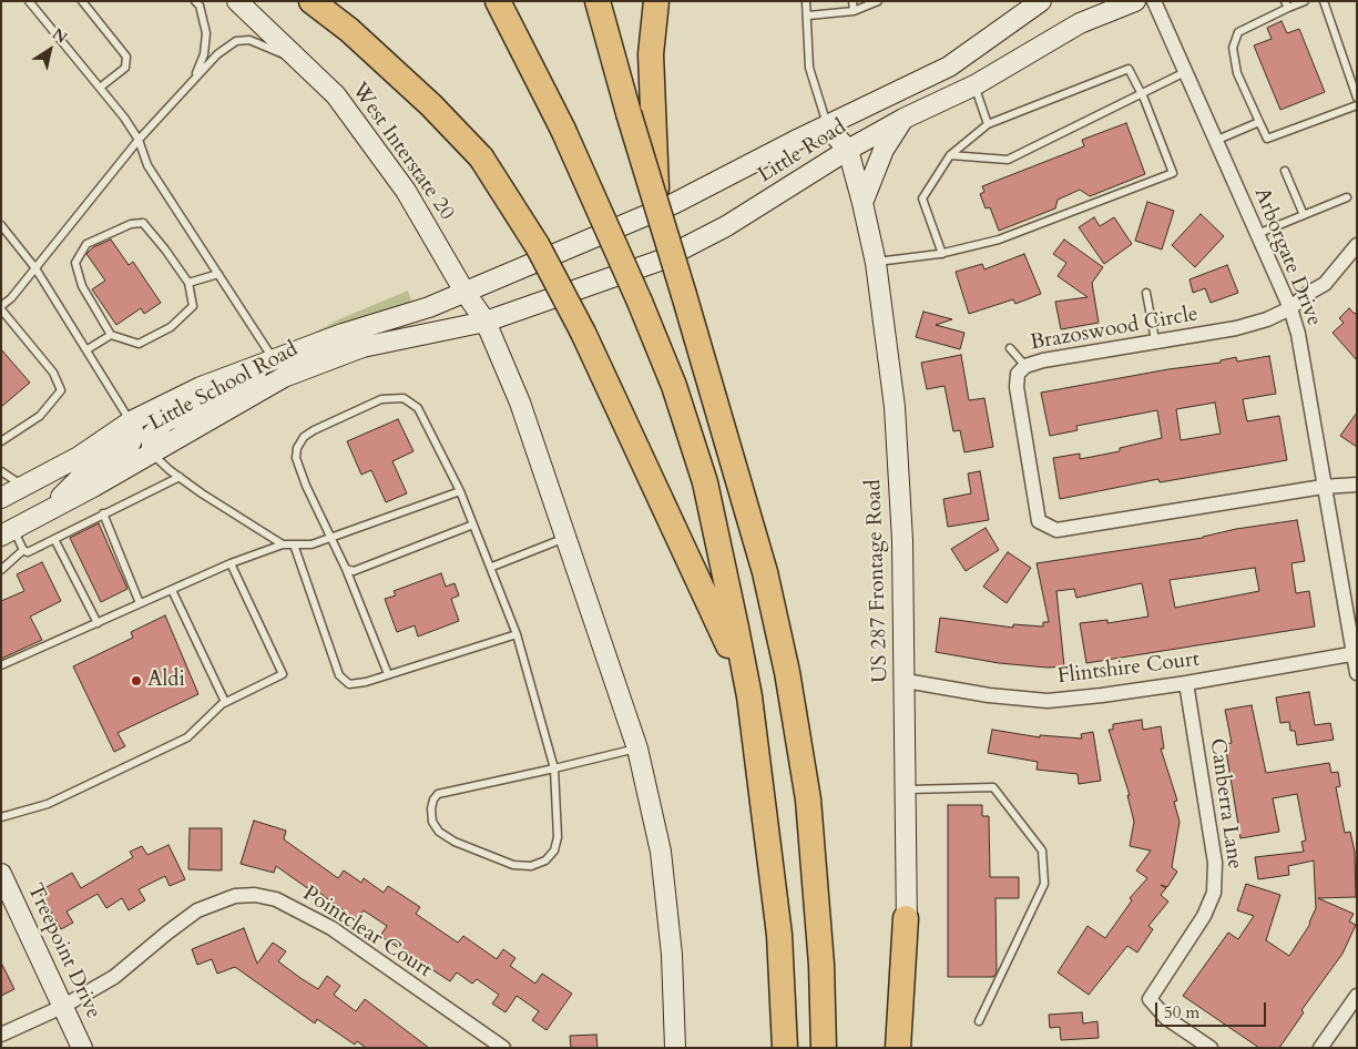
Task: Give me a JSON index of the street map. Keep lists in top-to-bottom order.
{
  "streets": {
    "main road": [
      "West Interstate 20",
      "Little Road",
      "Little School Road",
      "US 287 Frontage Road",
      "Treepoint Drive"
    ],
    "street": [
      "Arborgate Drive",
      "Brazoswood Circle",
      "Flintshire Court",
      "Canberra Lane",
      "Pointclear Court"
    ]
  },
  "crossings": [
    ["West Interstate 20", "Little Road"],
    ["West Interstate 20", "Little School Road"],
    ["Little Road", "Little School Road"],
    ["Little Road", "US 287 Frontage Road"],
    ["Arborgate Drive", "Brazoswood Circle"],
    ["Arborgate Drive", "Flintshire Court"],
    ["US 287 Frontage Road", "Flintshire Court"],
    ["Flintshire Court", "Canberra Lane"],
    ["Pointclear Court", "Treepoint Drive"]
  ],
  "places": ["Aldi"],
  "scale_bar": "50 m",
  "north": "top right"
}
